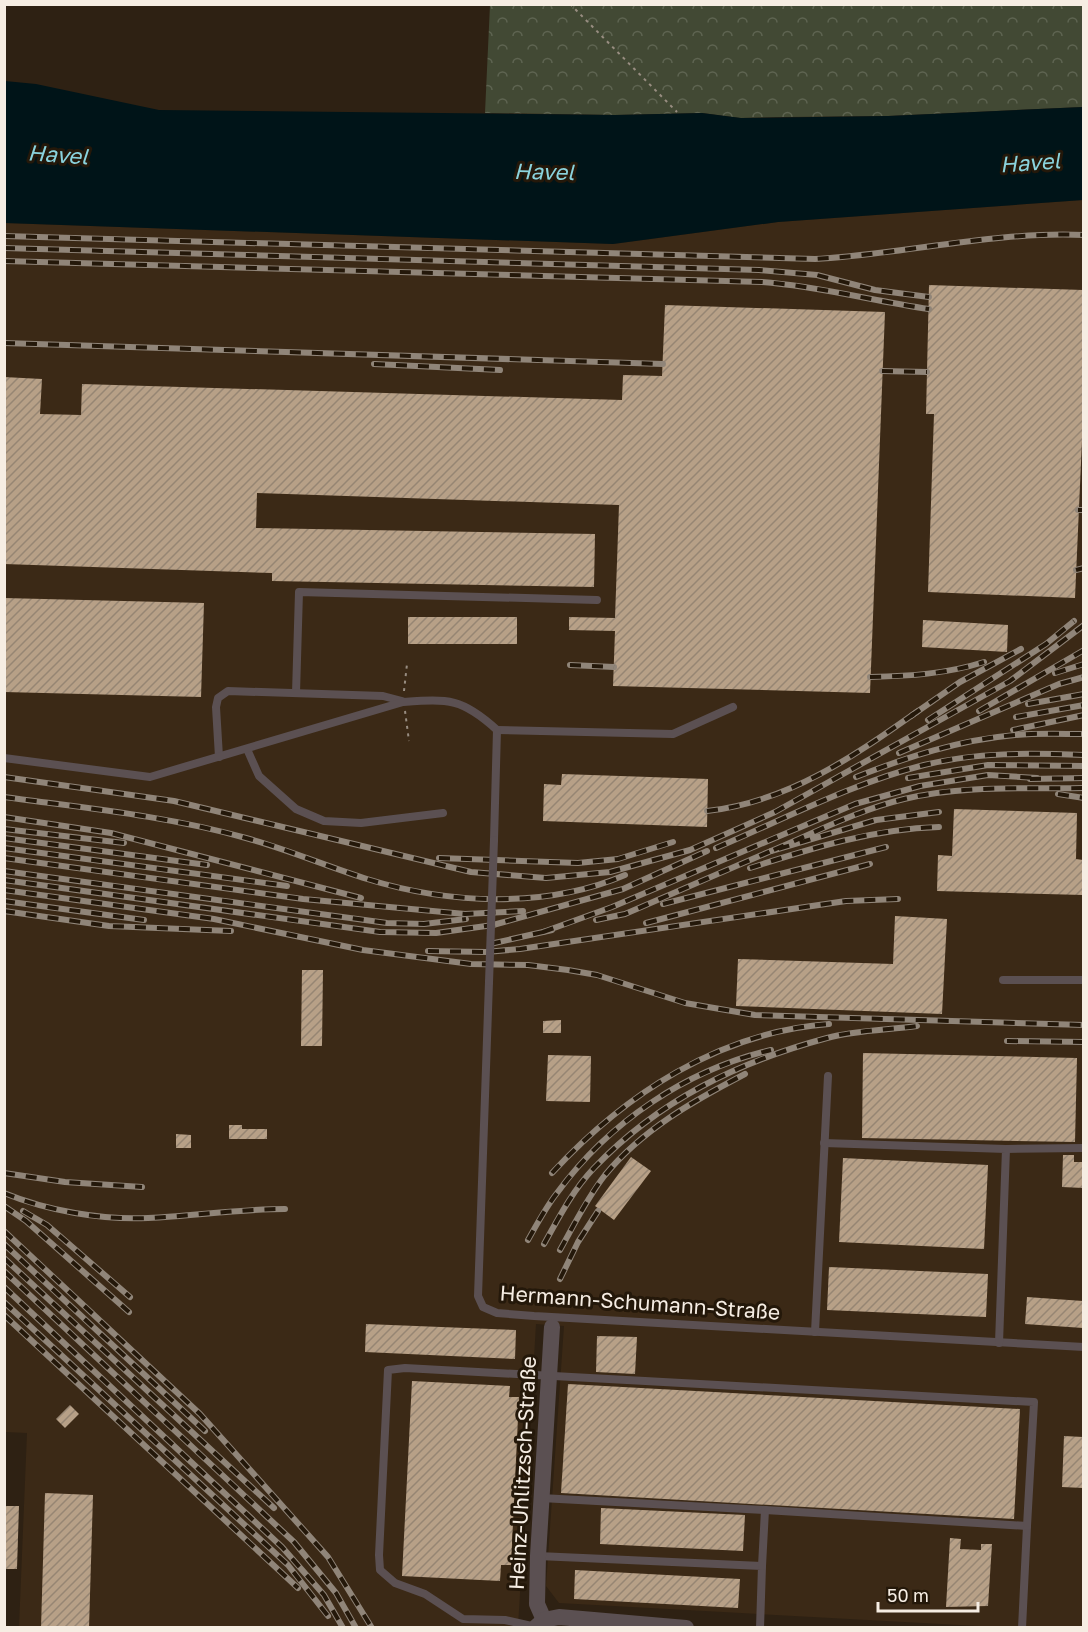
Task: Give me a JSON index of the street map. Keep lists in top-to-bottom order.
{
  "streets": {
    "street": ["Heinz-Uhlitzsch-Straße"],
    "lane": ["Hermann-Schumann-Straße"]
  },
  "water": ["Havel"],
  "scale_bar": "50 m"
}
